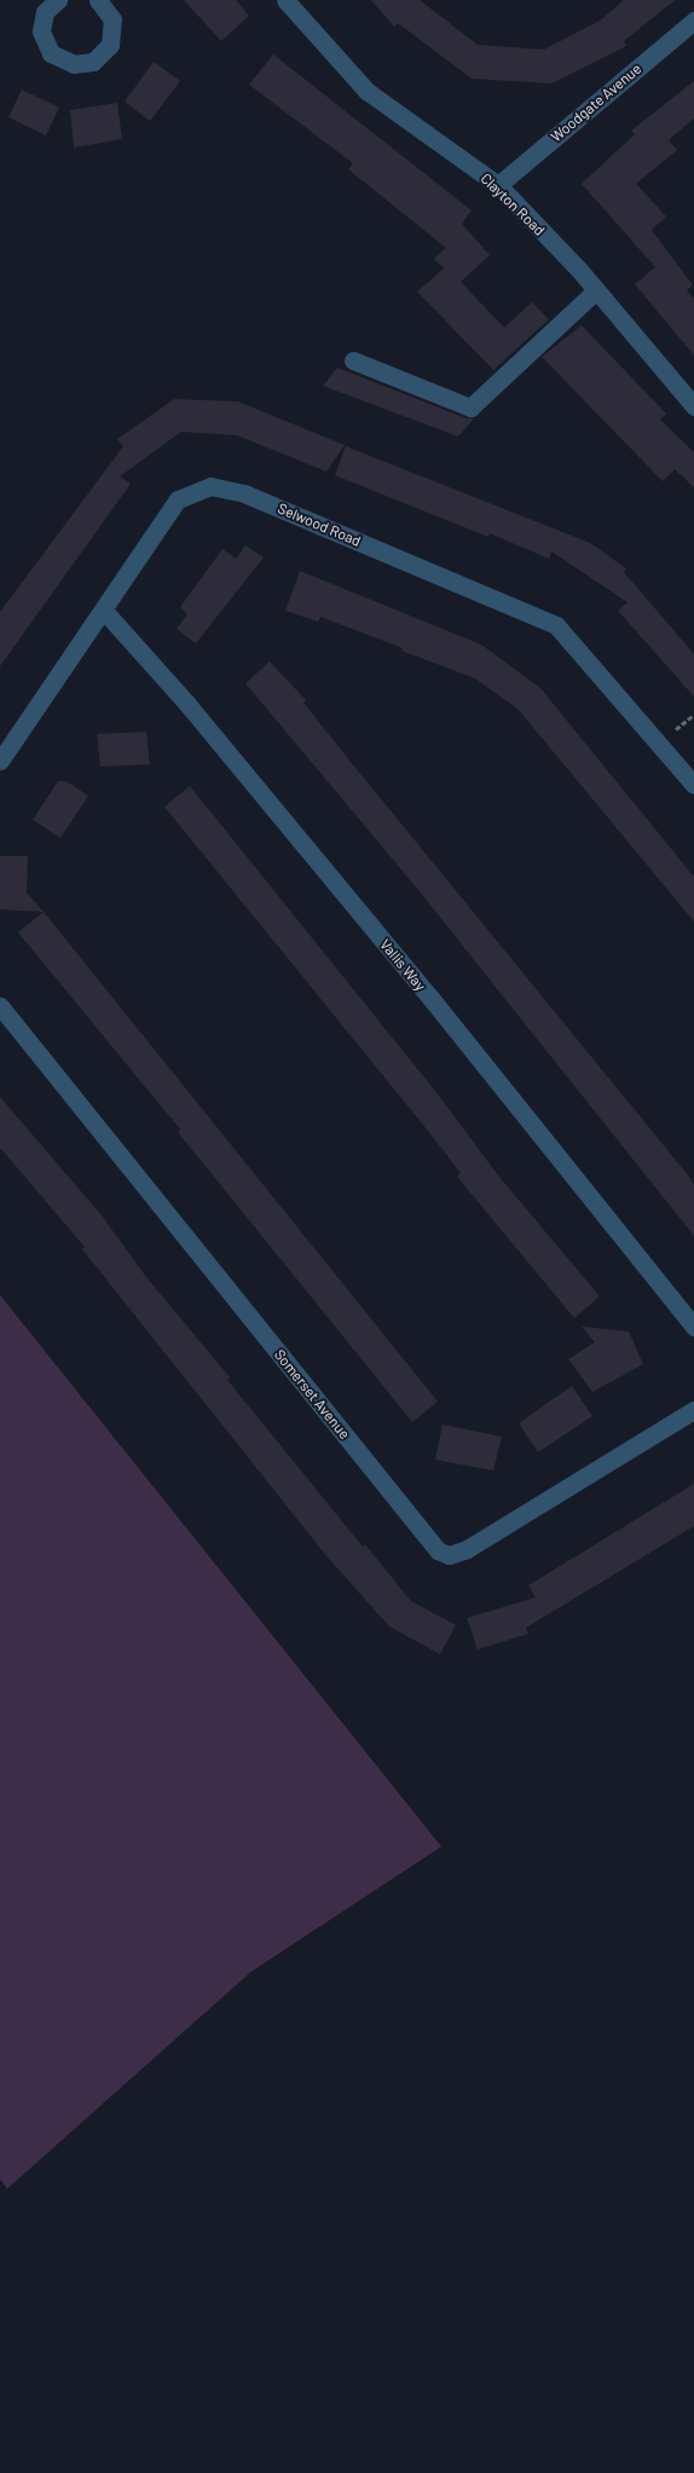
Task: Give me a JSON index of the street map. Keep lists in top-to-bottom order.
{
  "streets": {
    "street": [
      "Woodgate Avenue",
      "Clayton Road",
      "Selwood Road",
      "Vallis Way",
      "Somerset Avenue"
    ]
  },
  "crossings": [
    ["Woodgate Avenue", "Clayton Road"],
    ["Selwood Road", "Vallis Way"]
  ]
}
